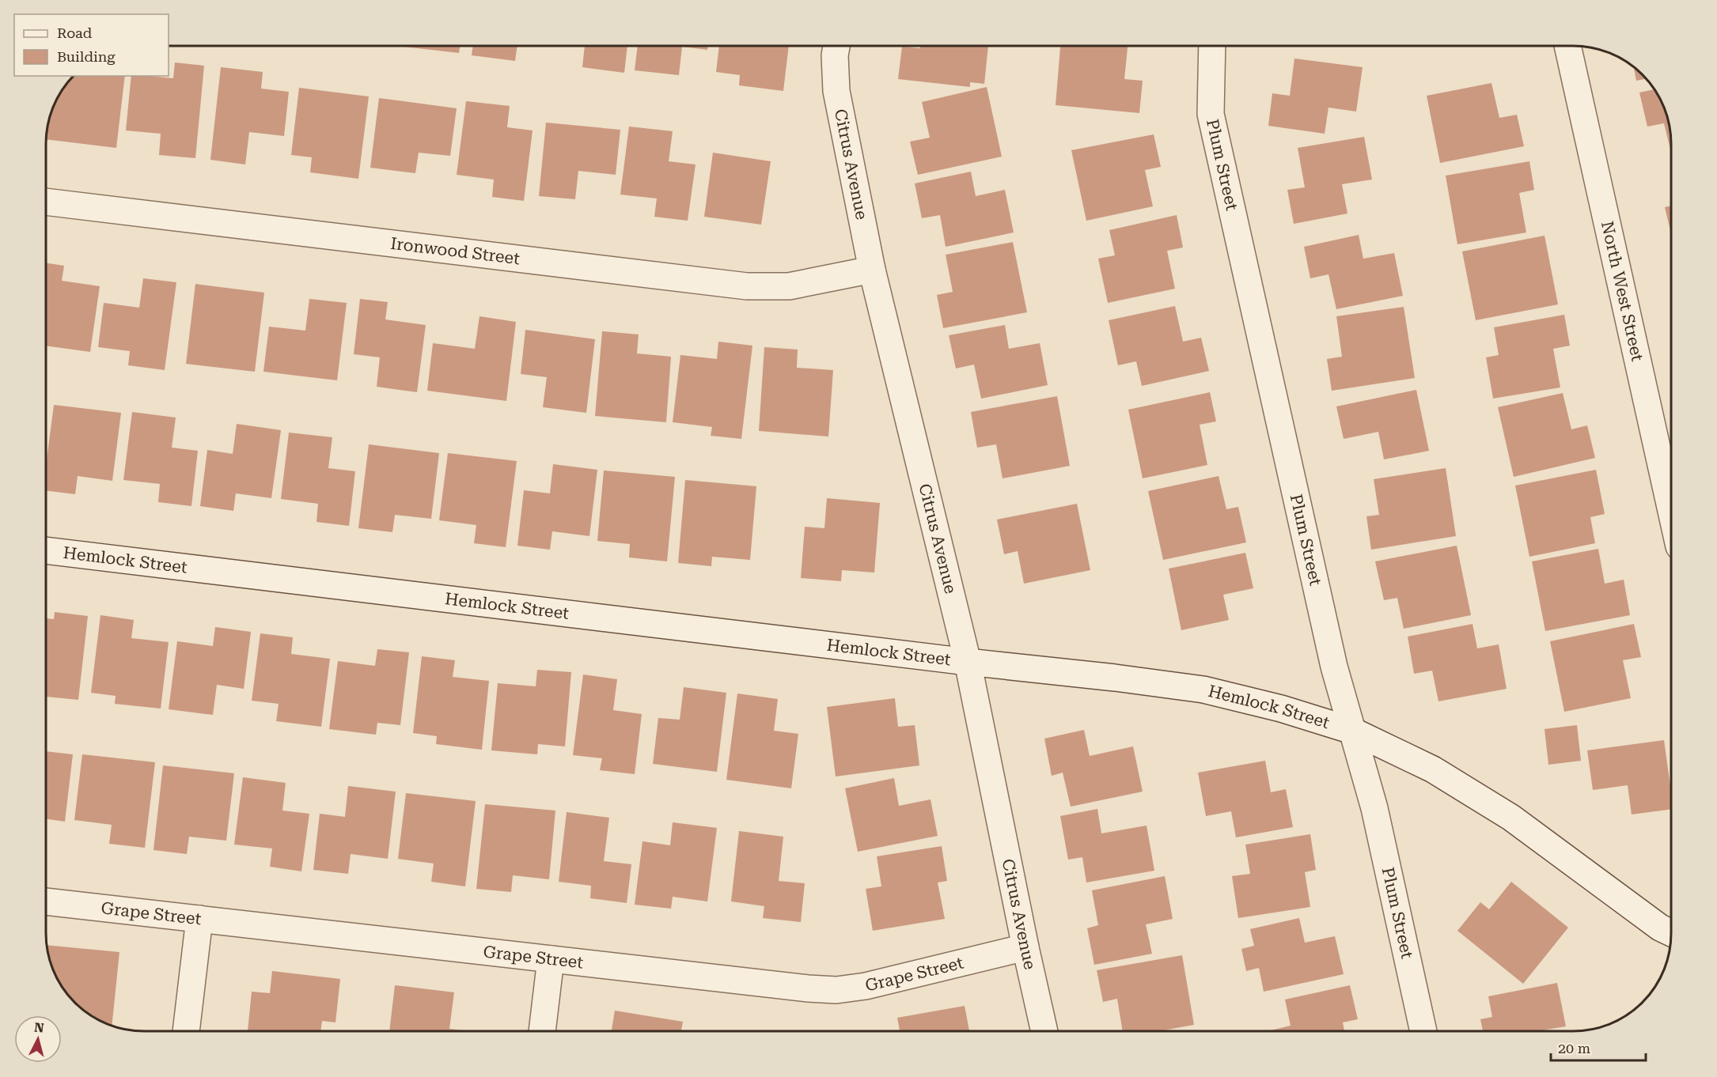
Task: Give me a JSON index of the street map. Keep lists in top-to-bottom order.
{
  "streets": {
    "street": [
      "Citrus Avenue",
      "Plum Street",
      "Ironwood Street",
      "North West Street",
      "Hemlock Street",
      "Grape Street"
    ]
  },
  "crossings": [
    ["Citrus Avenue", "Ironwood Street"],
    ["Citrus Avenue", "Hemlock Street"],
    ["Citrus Avenue", "Grape Street"],
    ["Plum Street", "Hemlock Street"]
  ],
  "legend": ["Road", "Building"],
  "scale_bar": "20 m",
  "north": "top"
}
